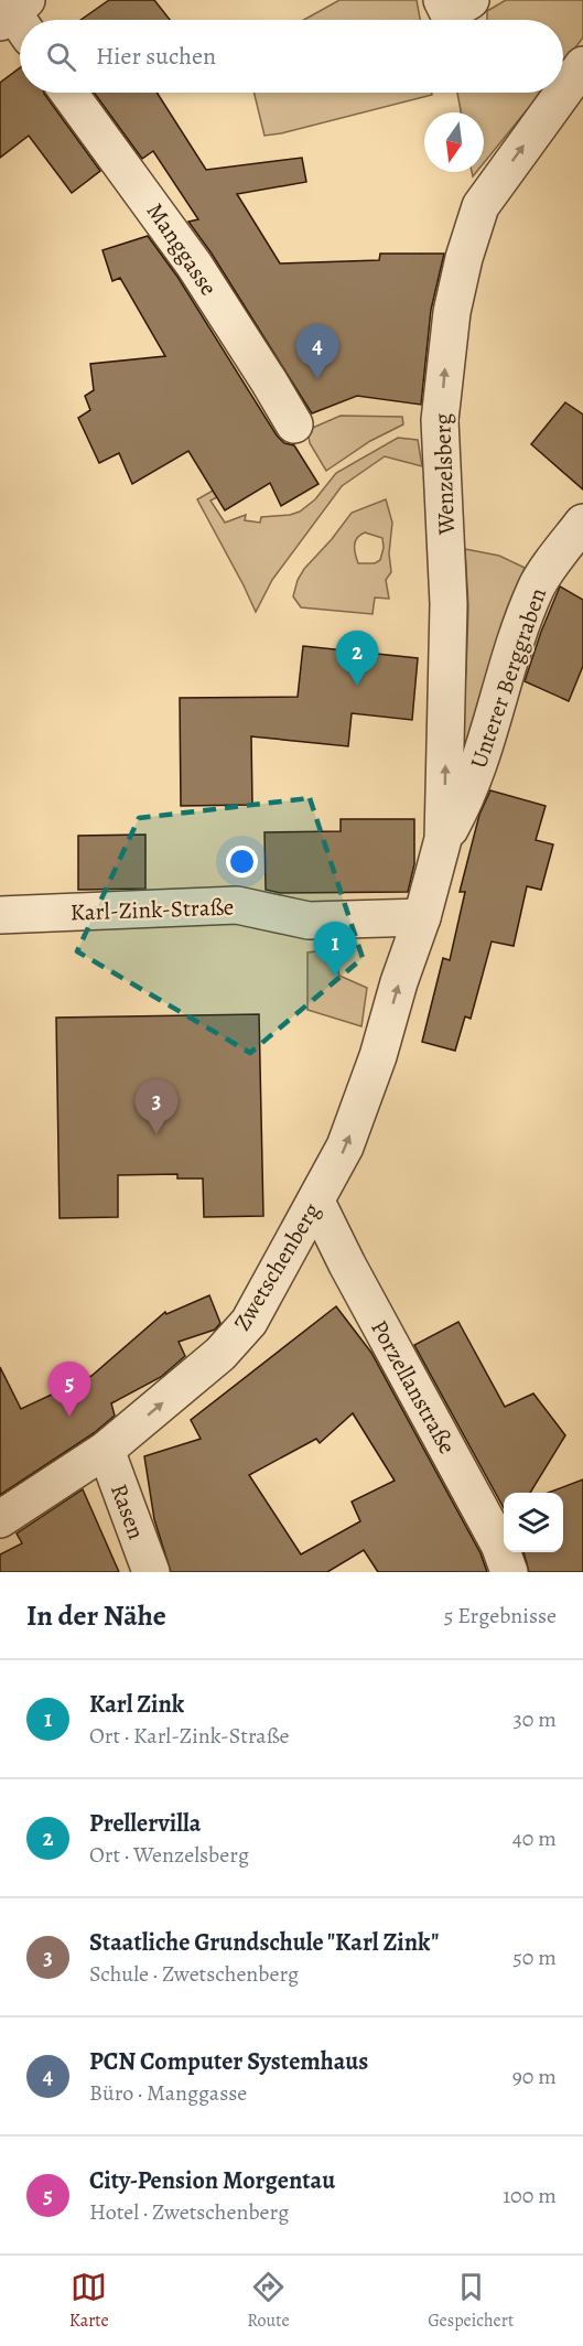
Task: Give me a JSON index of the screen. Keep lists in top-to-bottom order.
{
  "streets": {
    "street": [
      "Manggasse",
      "Wenzelsberg",
      "Unterer Berggraben",
      "Karl-Zink-Straße",
      "Zwetschenberg",
      "Porzellanstraße",
      "Rasen"
    ]
  },
  "crossings": [
    ["Wenzelsberg", "Unterer Berggraben"],
    ["Wenzelsberg", "Karl-Zink-Straße"],
    ["Wenzelsberg", "Zwetschenberg"],
    ["Karl-Zink-Straße", "Zwetschenberg"],
    ["Zwetschenberg", "Porzellanstraße"],
    ["Zwetschenberg", "Rasen"]
  ],
  "one_way": ["Wenzelsberg", "Zwetschenberg"],
  "north": "bottom",
  "page": {
    "search": "Hier suchen",
    "pins": [
      "4",
      "2",
      "1",
      "3",
      "5"
    ],
    "heading": ["In der Nähe", "5 Ergebnisse"],
    "list": [
      {
        "mark": "1",
        "name": "Karl Zink",
        "note": "Ort · Karl-Zink-Straße",
        "value": "30 m"
      },
      {
        "mark": "2",
        "name": "Prellervilla",
        "note": "Ort · Wenzelsberg",
        "value": "40 m"
      },
      {
        "mark": "3",
        "name": "Staatliche Grundschule \"Karl Zink\"",
        "note": "Schule · Zwetschenberg",
        "value": "50 m"
      },
      {
        "mark": "4",
        "name": "PCN Computer Systemhaus",
        "note": "Büro · Manggasse",
        "value": "90 m"
      },
      {
        "mark": "5",
        "name": "City-Pension Morgentau",
        "note": "Hotel · Zwetschenberg",
        "value": "100 m"
      }
    ],
    "nav": ["Karte", "Route", "Gespeichert"]
  }
}
